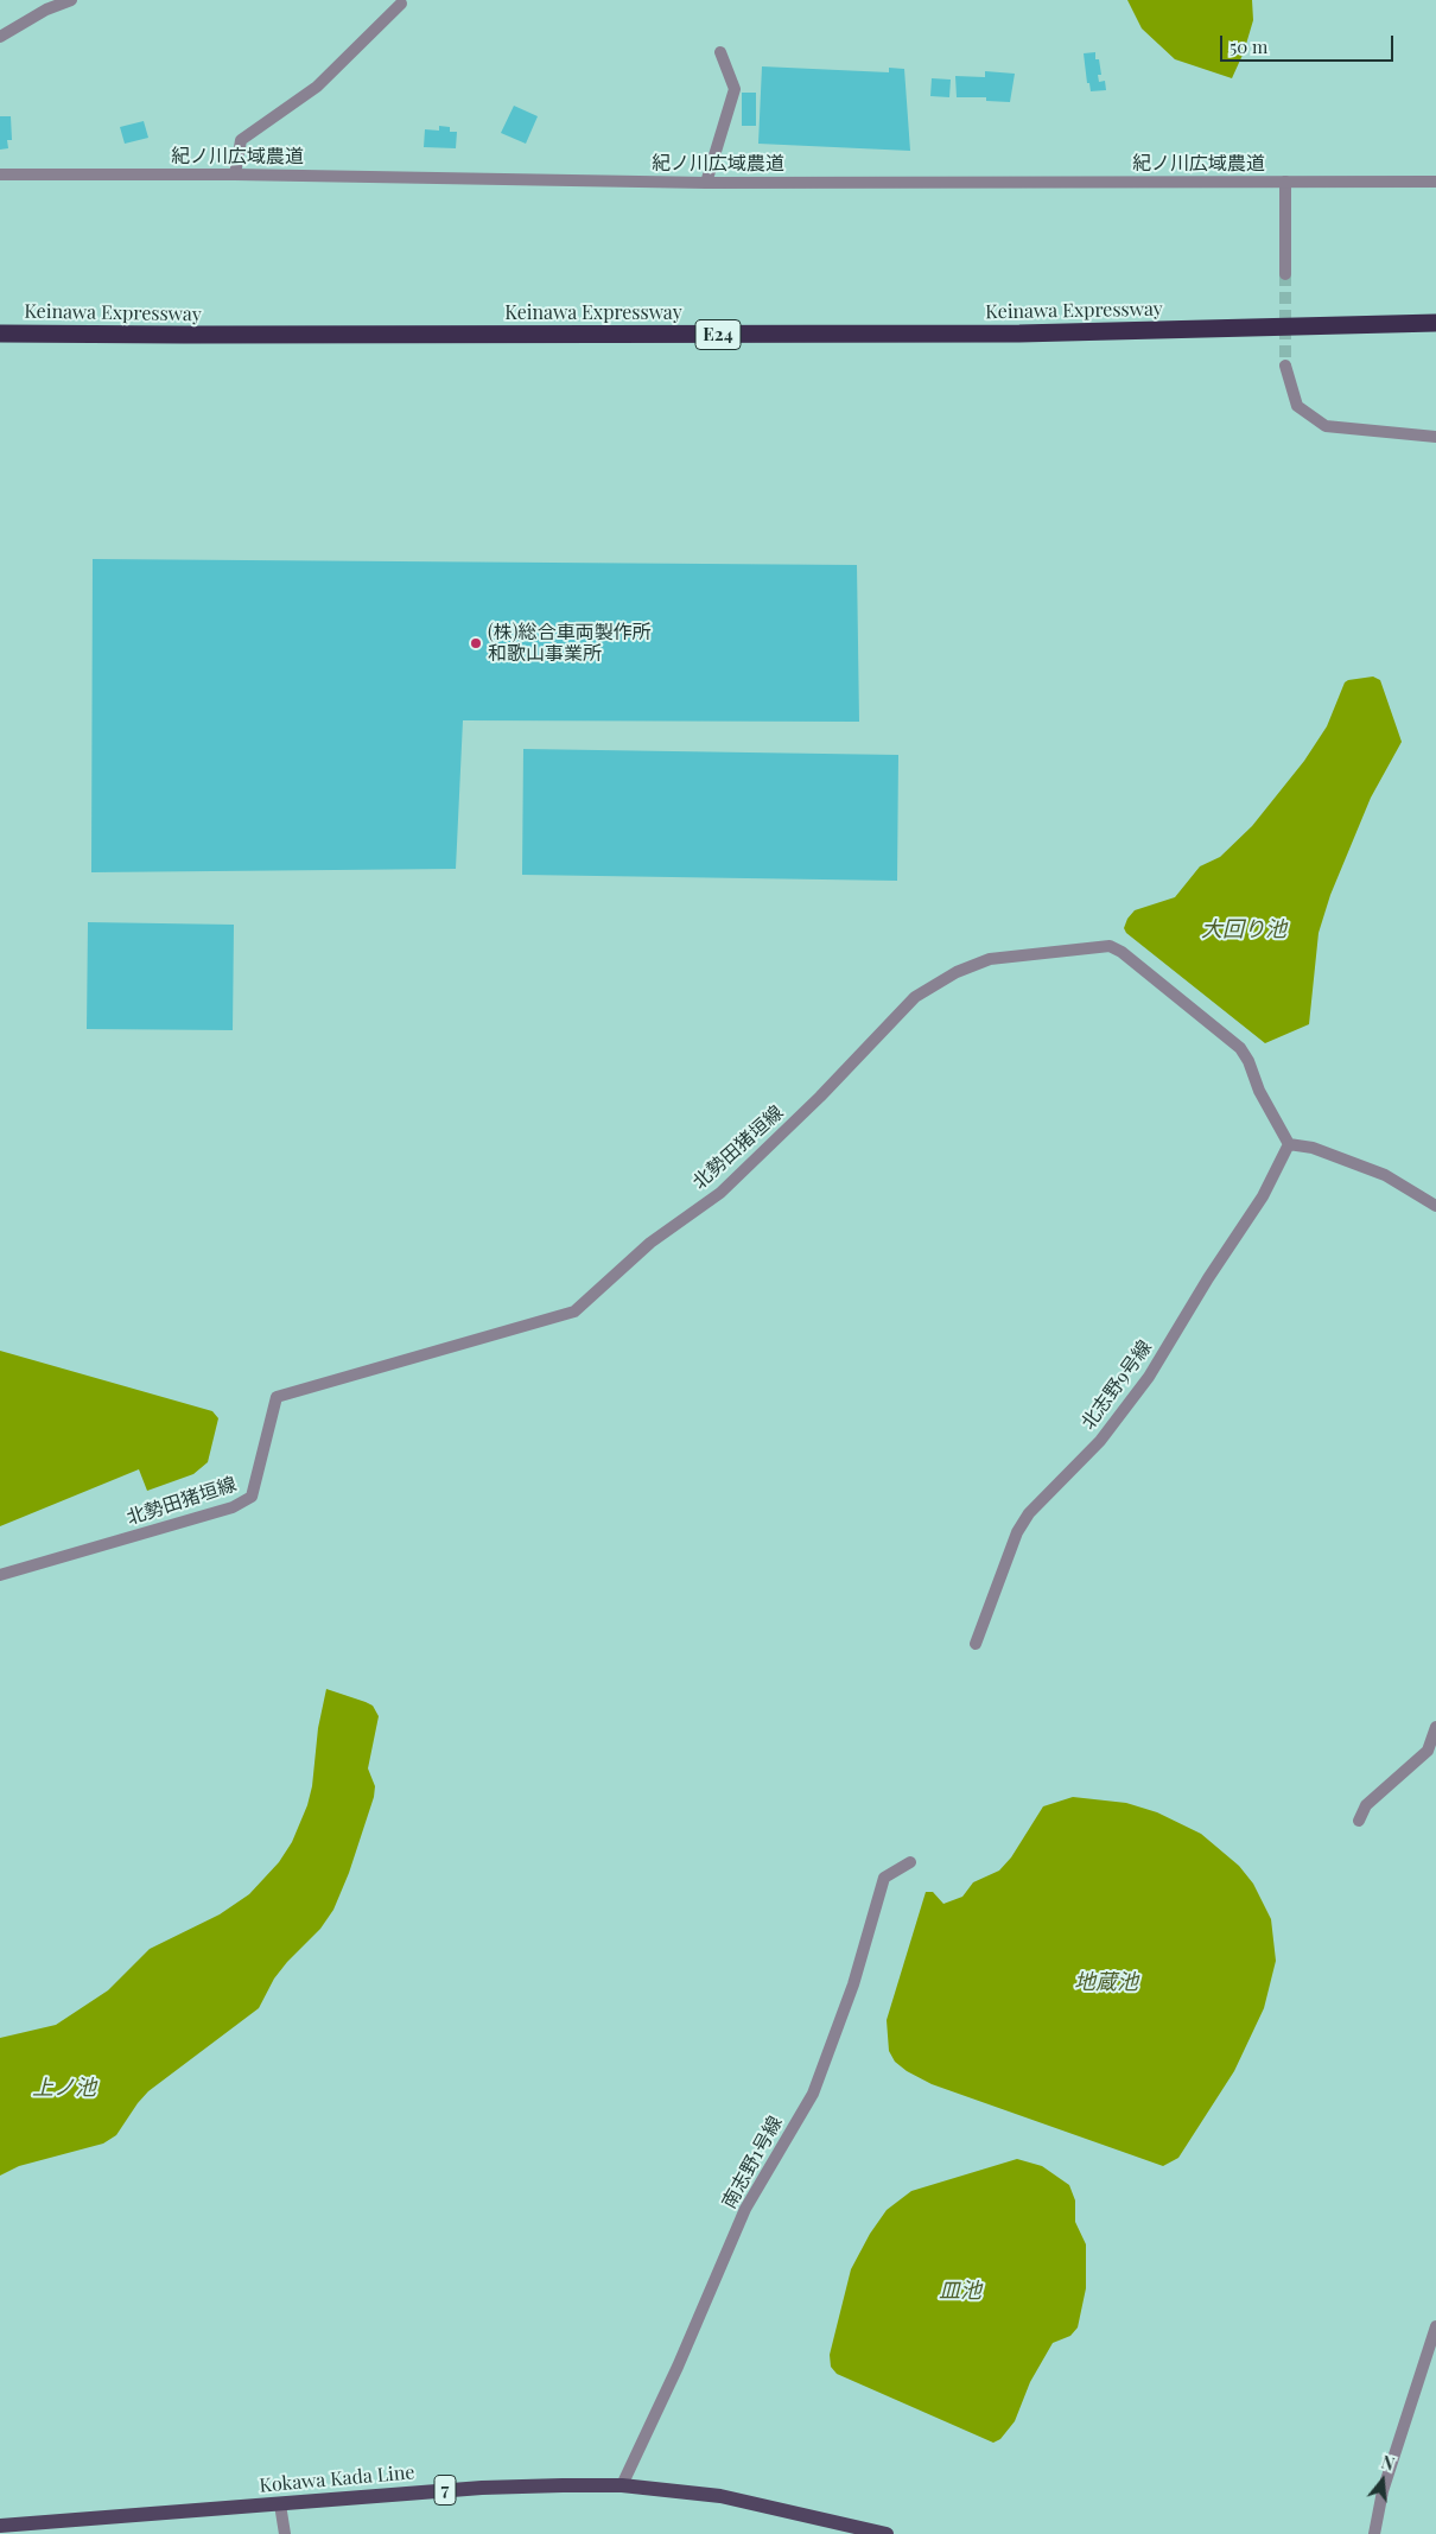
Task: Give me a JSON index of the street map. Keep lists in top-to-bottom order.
{
  "streets": {
    "highway": ["Keinawa Expressway", "E24"],
    "main road": ["Kokawa Kada Line", "7"],
    "street": [
      "紀ノ川広域農道",
      "北勢田猪垣線",
      "北志野9号線",
      "南志野1号線"
    ]
  },
  "crossings": [
    ["北勢田猪垣線", "北志野9号線"],
    ["南志野1号線", "Kokawa Kada Line"]
  ],
  "water": [
    "大回り池",
    "地蔵池",
    "上ノ池",
    "皿池"
  ],
  "places": ["(株)総合車両製作所 和歌山事業所"],
  "scale_bar": "50 m",
  "north": "top"
}
